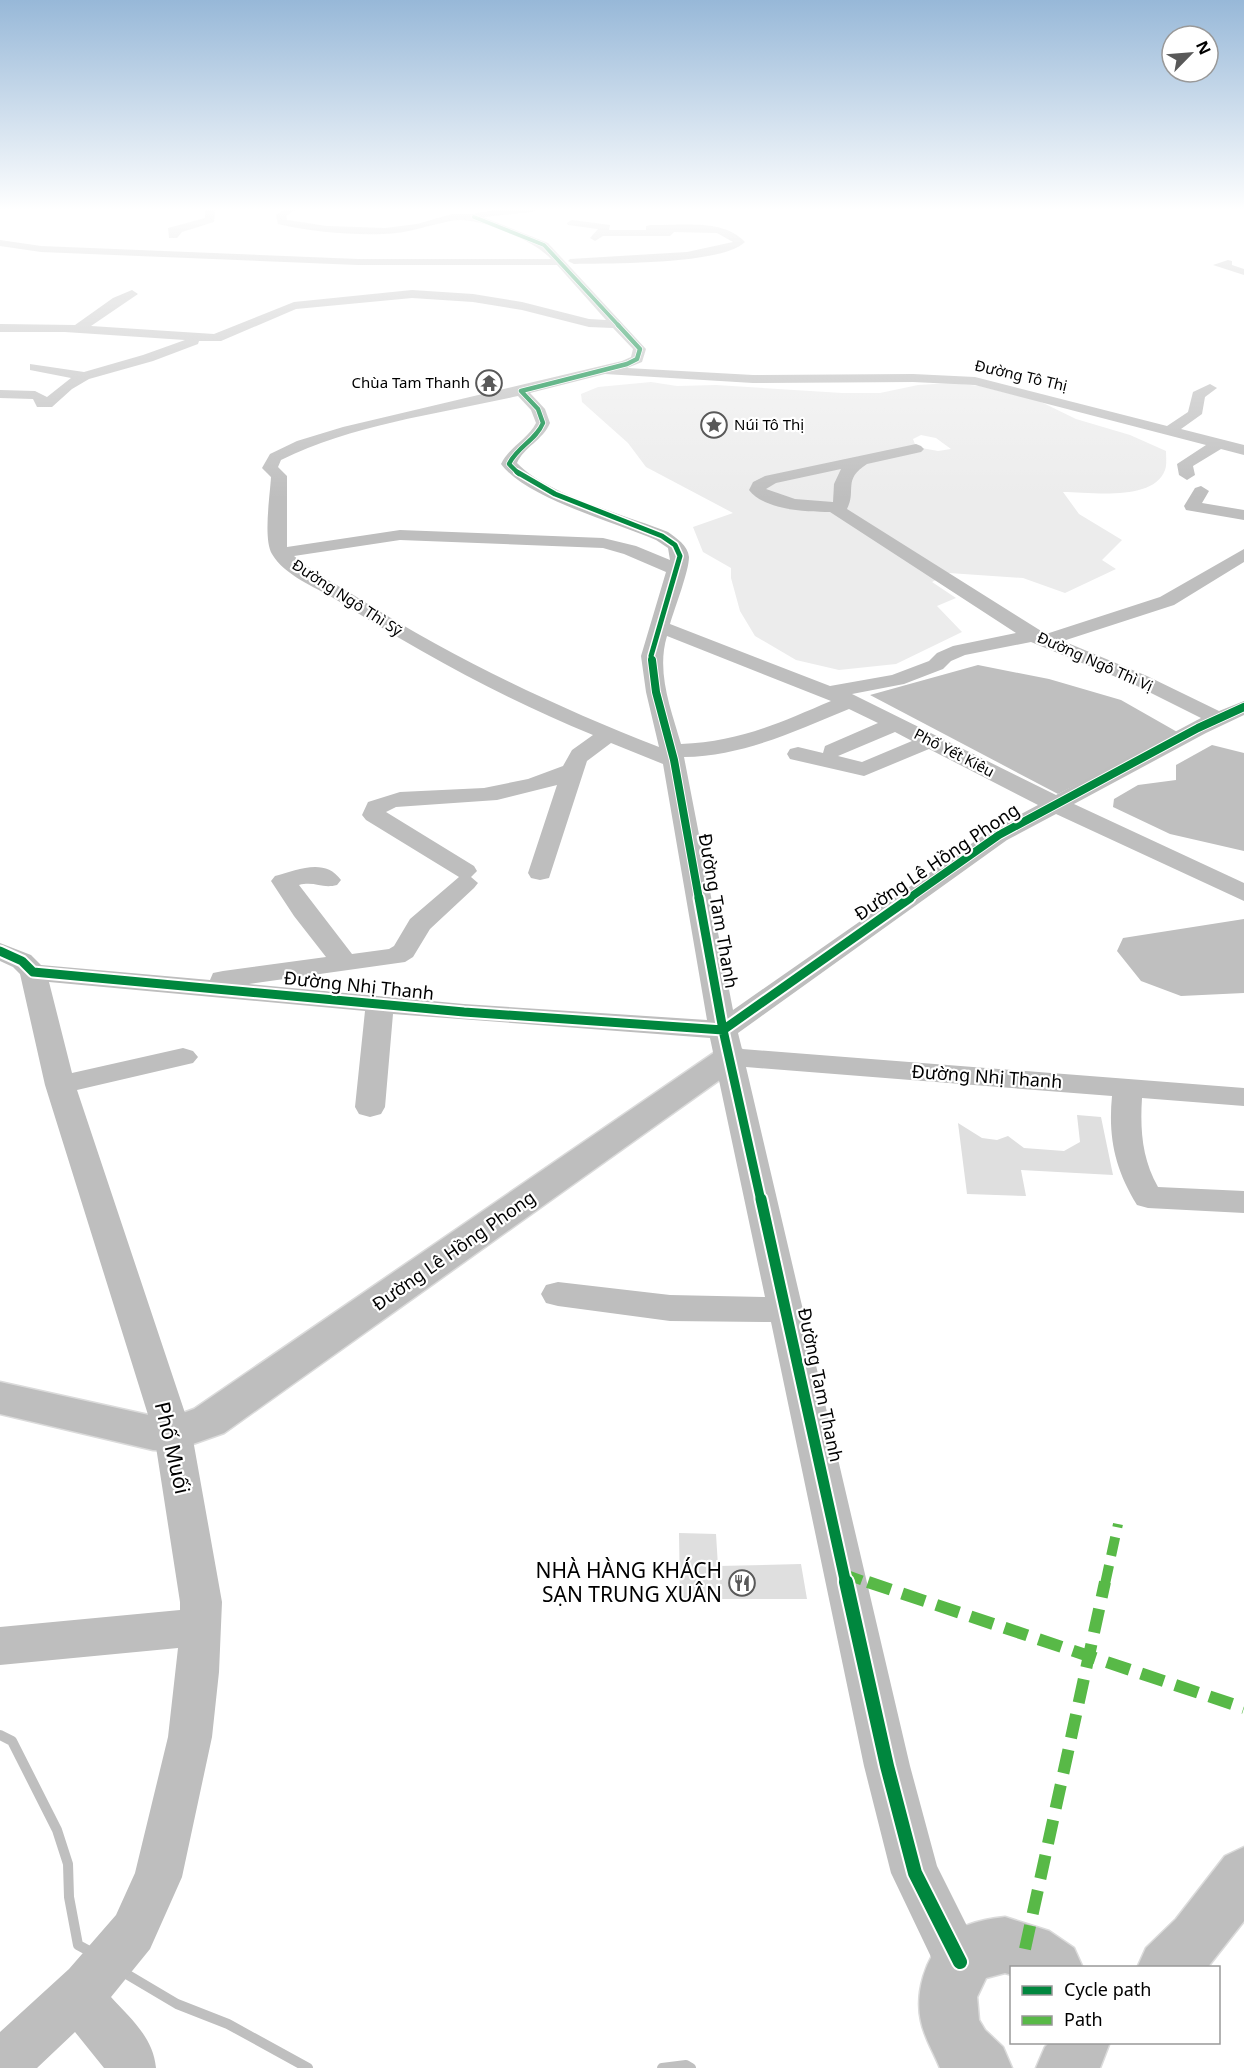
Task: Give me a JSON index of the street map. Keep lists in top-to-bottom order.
{
  "streets": {
    "main road": ["Đường Lê Hồng Phong"],
    "street": [
      "Đường Tô Thị",
      "Đường Ngô Thì Sỹ",
      "Đường Ngô Thì Vị",
      "Phố Yết Kiêu",
      "Đường Tam Thanh",
      "Đường Nhị Thanh",
      "Phố Muối"
    ]
  },
  "crossings": [
    ["Đường Ngô Thì Sỹ", "Đường Tam Thanh"],
    ["Đường Ngô Thì Vị", "Đường Lê Hồng Phong"],
    ["Phố Yết Kiêu", "Đường Lê Hồng Phong"],
    ["Phố Yết Kiêu", "Đường Tam Thanh"],
    ["Đường Lê Hồng Phong", "Đường Tam Thanh"],
    ["Đường Lê Hồng Phong", "Đường Nhị Thanh"],
    ["Đường Lê Hồng Phong", "Phố Muối"],
    ["Đường Tam Thanh", "Đường Nhị Thanh"],
    ["Đường Nhị Thanh", "Phố Muối"]
  ],
  "places": {
    "temple": ["Chùa Tam Thanh"],
    "place": ["Núi Tô Thị"],
    "restaurant": ["NHÀ HÀNG KHÁCH SẠN TRUNG XUÂN"]
  },
  "legend": ["Cycle path", "Path"],
  "north": "top right"
}
